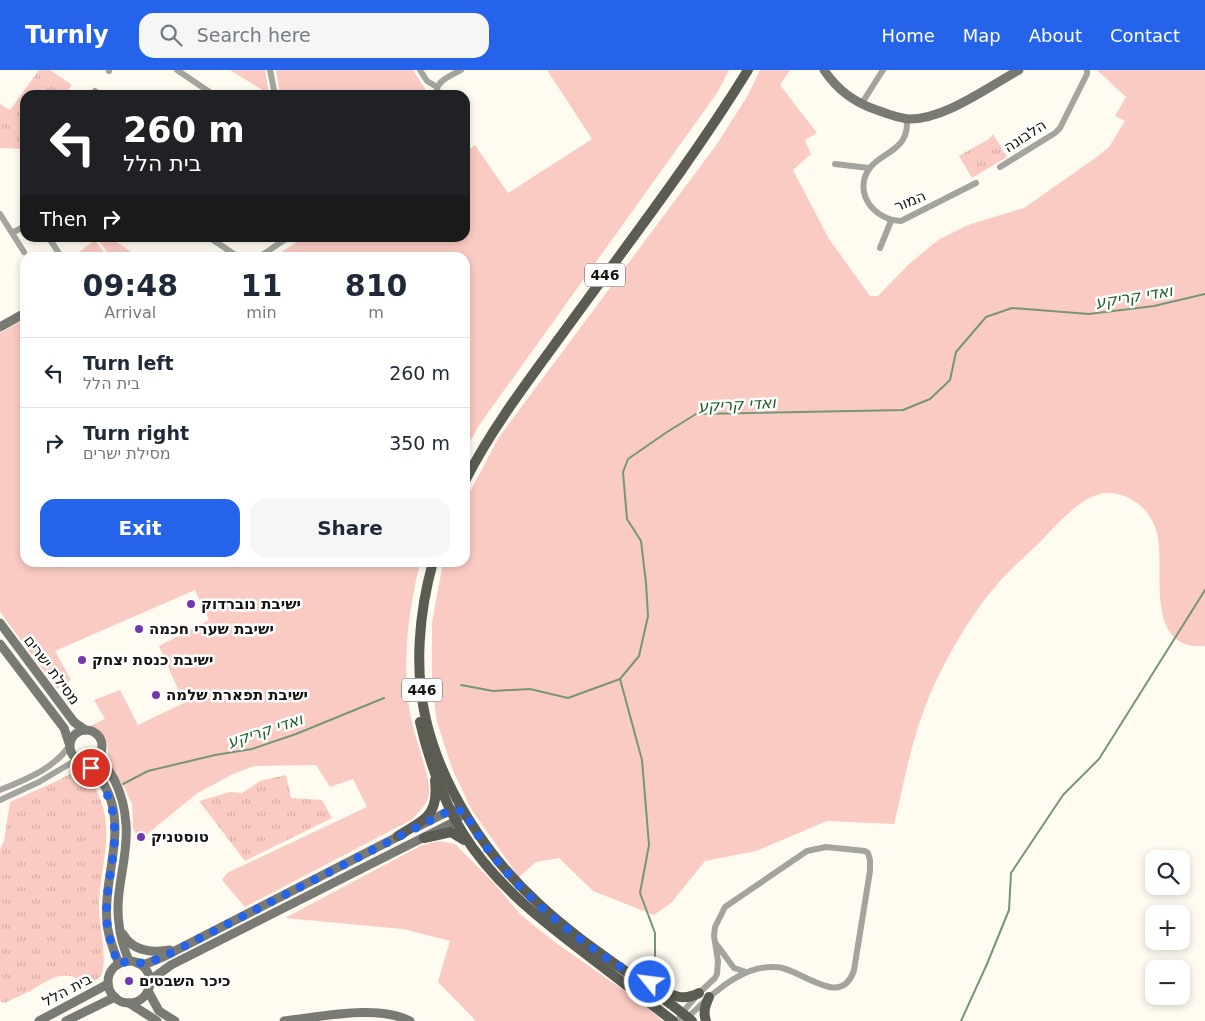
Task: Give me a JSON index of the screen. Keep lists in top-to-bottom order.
{
  "streets": {
    "main road": ["446"],
    "street": [
      "הלבונה",
      "המור",
      "מסילת ישרים",
      "בית הלל"
    ]
  },
  "water": ["ואדי קריקע"],
  "places": [
    "ישיבת נוברדוק",
    "ישיבת שערי חכמה",
    "ישיבת כנסת יצחק",
    "ישיבת תפארת שלמה",
    "טוסטניק",
    "כיכר השבטים"
  ],
  "page": {
    "header": "Turnly",
    "search": "Search here",
    "nav": [
      "Home",
      "Map",
      "About",
      "Contact"
    ],
    "turn": ["260 m", "בית הלל"],
    "then": "Then",
    "eta": [
      "09:48",
      "Arrival",
      "11",
      "min",
      "810",
      "m"
    ],
    "list": [
      {
        "name": "Turn left",
        "note": "בית הלל",
        "value": "260 m"
      },
      {
        "name": "Turn right",
        "note": "מסילת ישרים",
        "value": "350 m"
      }
    ],
    "buttons": ["Exit", "Share"],
    "map_buttons": ["+", "−"]
  }
}
